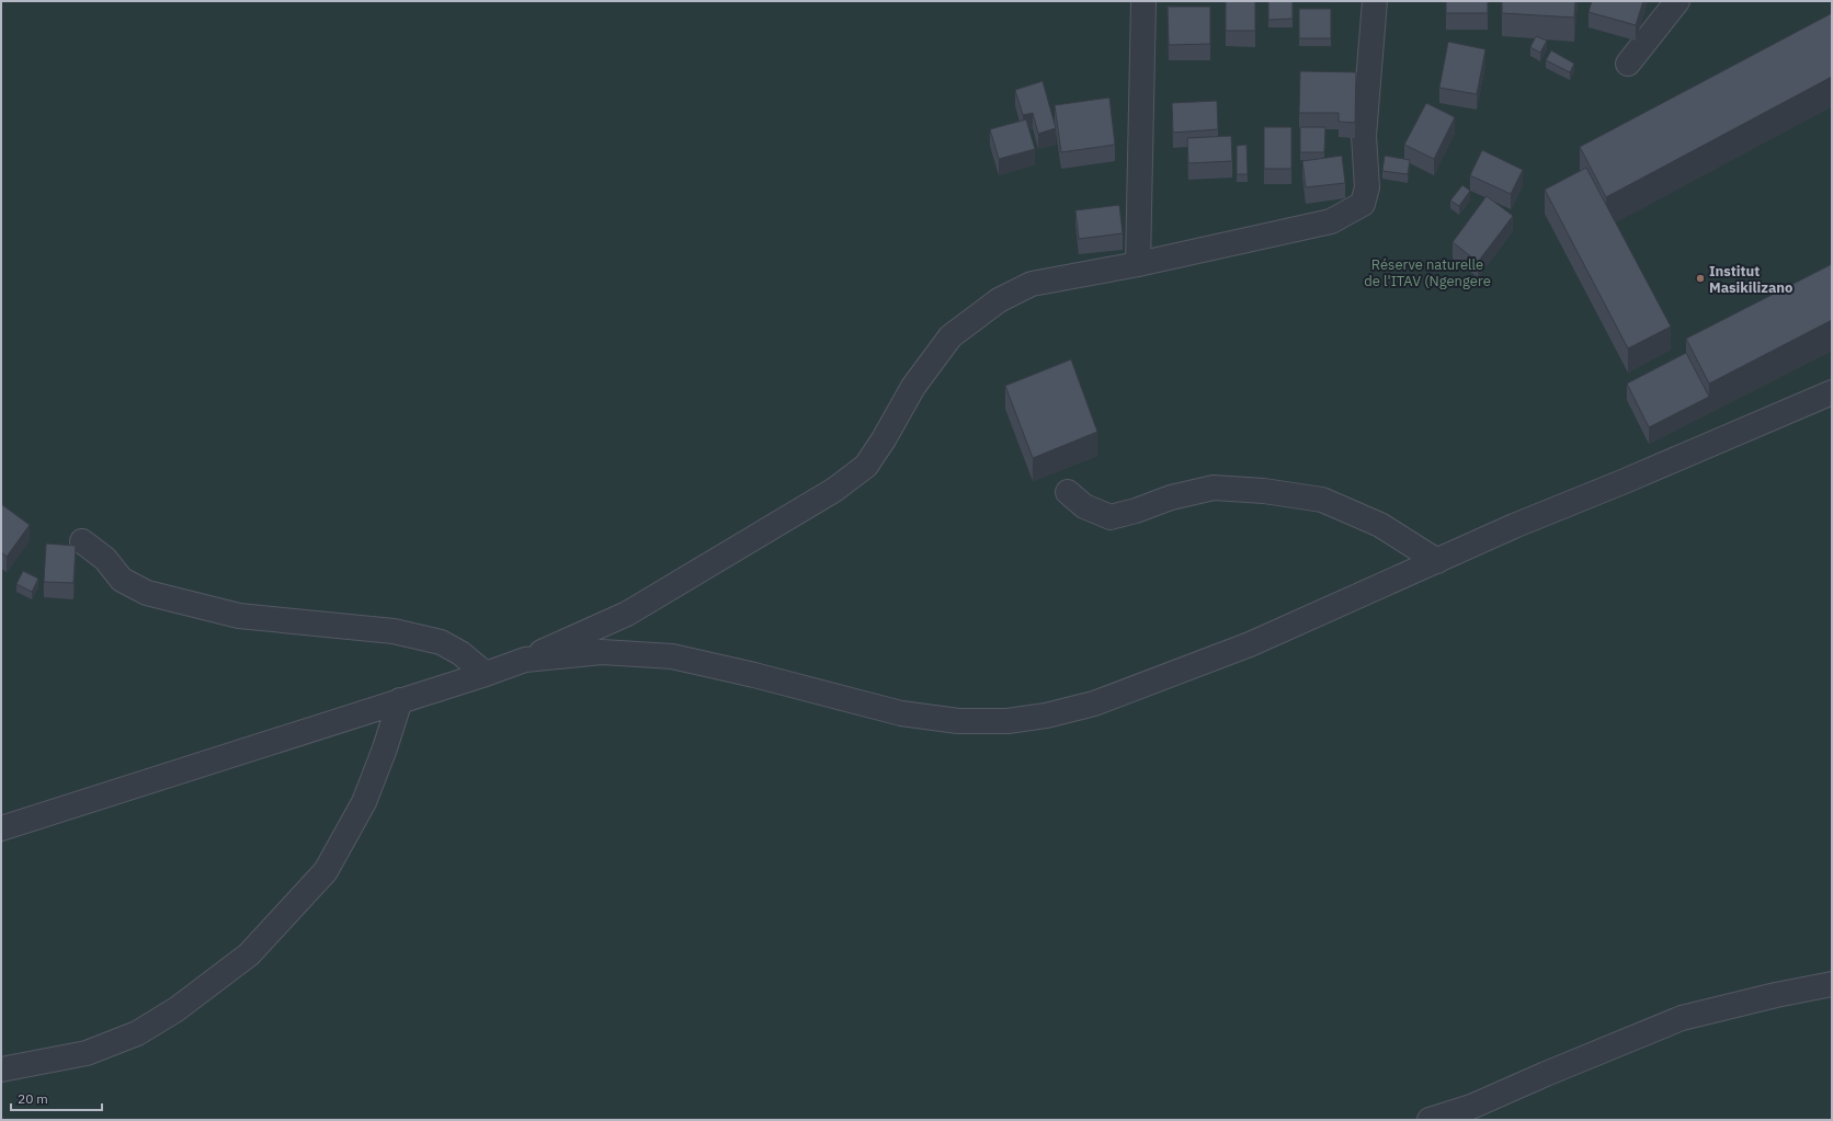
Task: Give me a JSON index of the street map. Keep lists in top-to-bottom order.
{
  "parks": ["Réserve naturelle de l'ITAV (Ngengere"],
  "places": ["Institut Masikilizano"],
  "scale_bar": "20 m"
}
